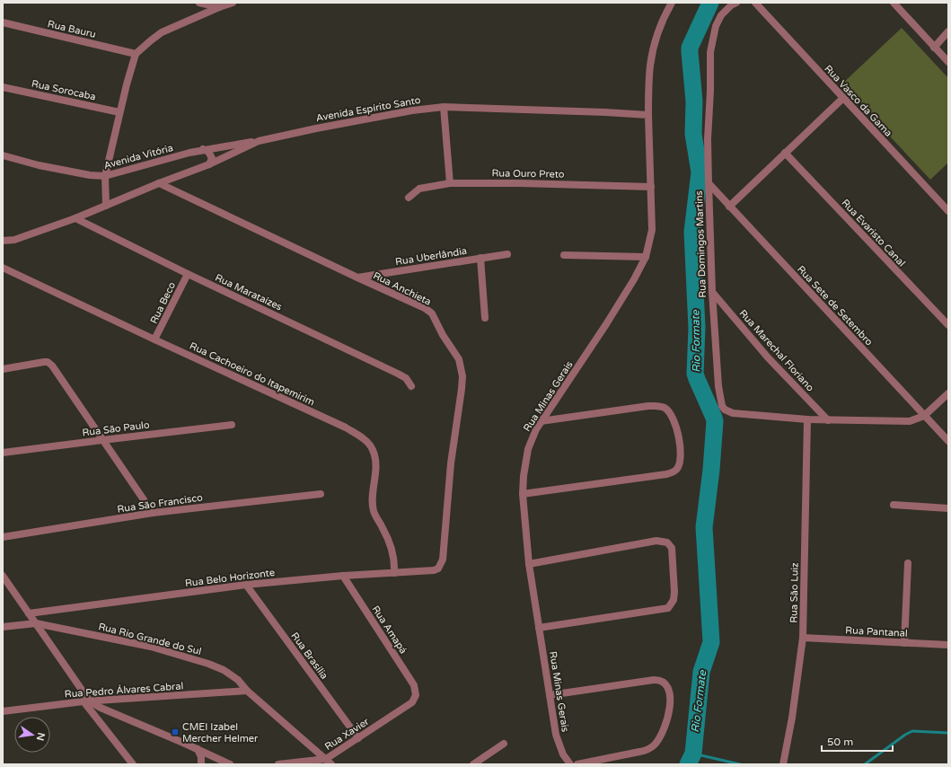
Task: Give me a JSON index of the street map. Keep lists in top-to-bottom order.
{
  "streets": {
    "street": [
      "Rua Bauru",
      "Rua Sorocaba",
      "Rua Vasco da Gama",
      "Avenida Espírito Santo",
      "Avenida Vitória",
      "Rua Ouro Preto",
      "Rua Evaristo Canal",
      "Rua Domingos Martins",
      "Rua Uberlândia",
      "Rua Anchieta",
      "Rua Marataízes",
      "Rua Beco",
      "Rua Sete de Setembro",
      "Rua Marechal Floriano",
      "Rua Cachoeiro do Itapemirim",
      "Rua Minas Gerais",
      "Rua São Paulo",
      "Rua São Francisco",
      "Rua Belo Horizonte",
      "Rua São Luiz",
      "Rua Amapá",
      "Rua Pantanal",
      "Rua Rio Grande do Sul",
      "Rua Brasília",
      "Rua Pedro Álvares Cabral",
      "Rua Xavier"
    ]
  },
  "crossings": [
    ["Avenida Espírito Santo", "Avenida Vitória"],
    ["Avenida Espírito Santo", "Rua Anchieta"],
    ["Avenida Espírito Santo", "Rua Marataízes"],
    ["Avenida Espírito Santo", "Rua Minas Gerais"],
    ["Rua Ouro Preto", "Rua Minas Gerais"],
    ["Rua Domingos Martins", "Rua Sete de Setembro"],
    ["Rua Domingos Martins", "Rua Marechal Floriano"],
    ["Rua Domingos Martins", "Rua São Luiz"],
    ["Rua Uberlândia", "Rua Anchieta"],
    ["Rua Anchieta", "Rua Belo Horizonte"],
    ["Rua Marataízes", "Rua Beco"],
    ["Rua Beco", "Rua Cachoeiro do Itapemirim"],
    ["Rua Cachoeiro do Itapemirim", "Rua Belo Horizonte"],
    ["Rua Belo Horizonte", "Rua Amapá"],
    ["Rua Belo Horizonte", "Rua Brasília"],
    ["Rua São Luiz", "Rua Pantanal"],
    ["Rua Amapá", "Rua Xavier"],
    ["Rua Rio Grande do Sul", "Rua Pedro Álvares Cabral"],
    ["Rua Rio Grande do Sul", "Rua Xavier"],
    ["Rua Brasília", "Rua Xavier"]
  ],
  "water": ["Rio Formate"],
  "places": {
    "transit": ["CMEI Izabel Mercher Helmer"]
  },
  "scale_bar": "50 m",
  "north": "right"
}
